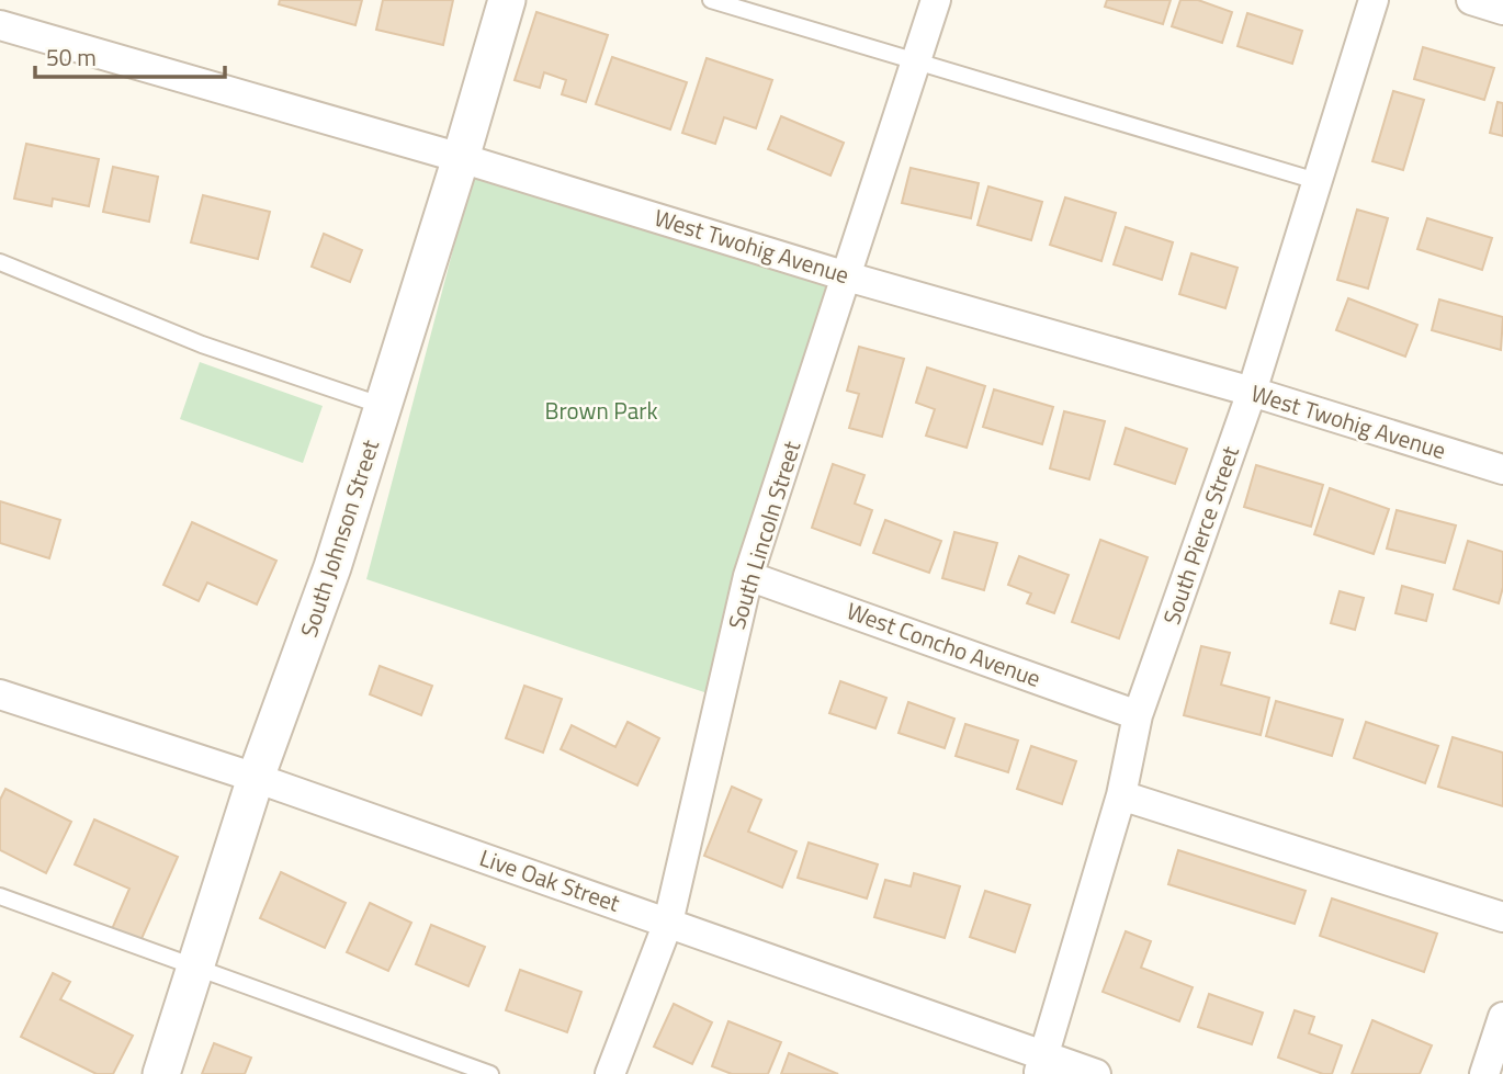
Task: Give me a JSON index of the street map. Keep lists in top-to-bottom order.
{
  "streets": {
    "street": [
      "West Twohig Avenue",
      "South Lincoln Street",
      "South Pierce Street",
      "South Johnson Street",
      "West Concho Avenue",
      "Live Oak Street"
    ]
  },
  "crossings": [
    ["West Twohig Avenue", "South Lincoln Street"],
    ["West Twohig Avenue", "South Pierce Street"],
    ["West Twohig Avenue", "South Johnson Street"],
    ["South Lincoln Street", "West Concho Avenue"],
    ["South Lincoln Street", "Live Oak Street"],
    ["South Pierce Street", "West Concho Avenue"],
    ["South Pierce Street", "Live Oak Street"],
    ["South Johnson Street", "Live Oak Street"]
  ],
  "parks": ["Brown Park"],
  "scale_bar": "50 m"
}
